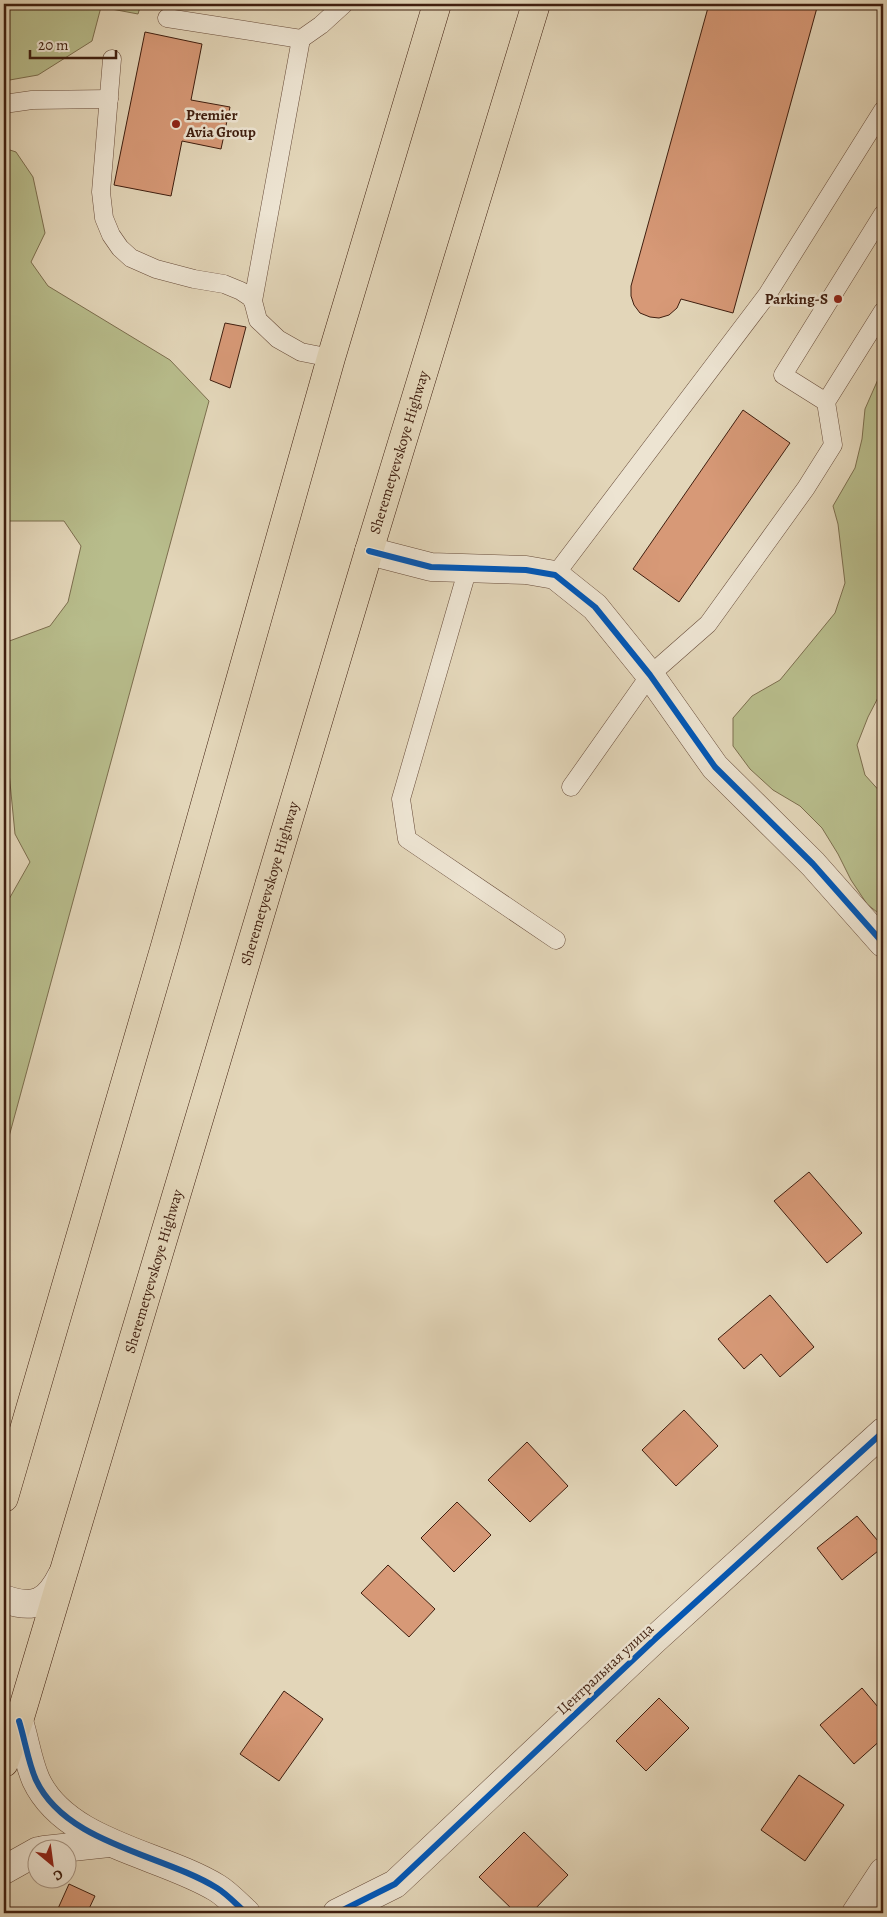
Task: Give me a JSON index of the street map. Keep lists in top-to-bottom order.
{
  "streets": {
    "main road": ["Sheremetyevskoye Highway"],
    "street": ["Центральная улица"]
  },
  "places": ["Premier Avia Group", "Parking-S"],
  "scale_bar": "20 m",
  "north": "bottom right"
}
